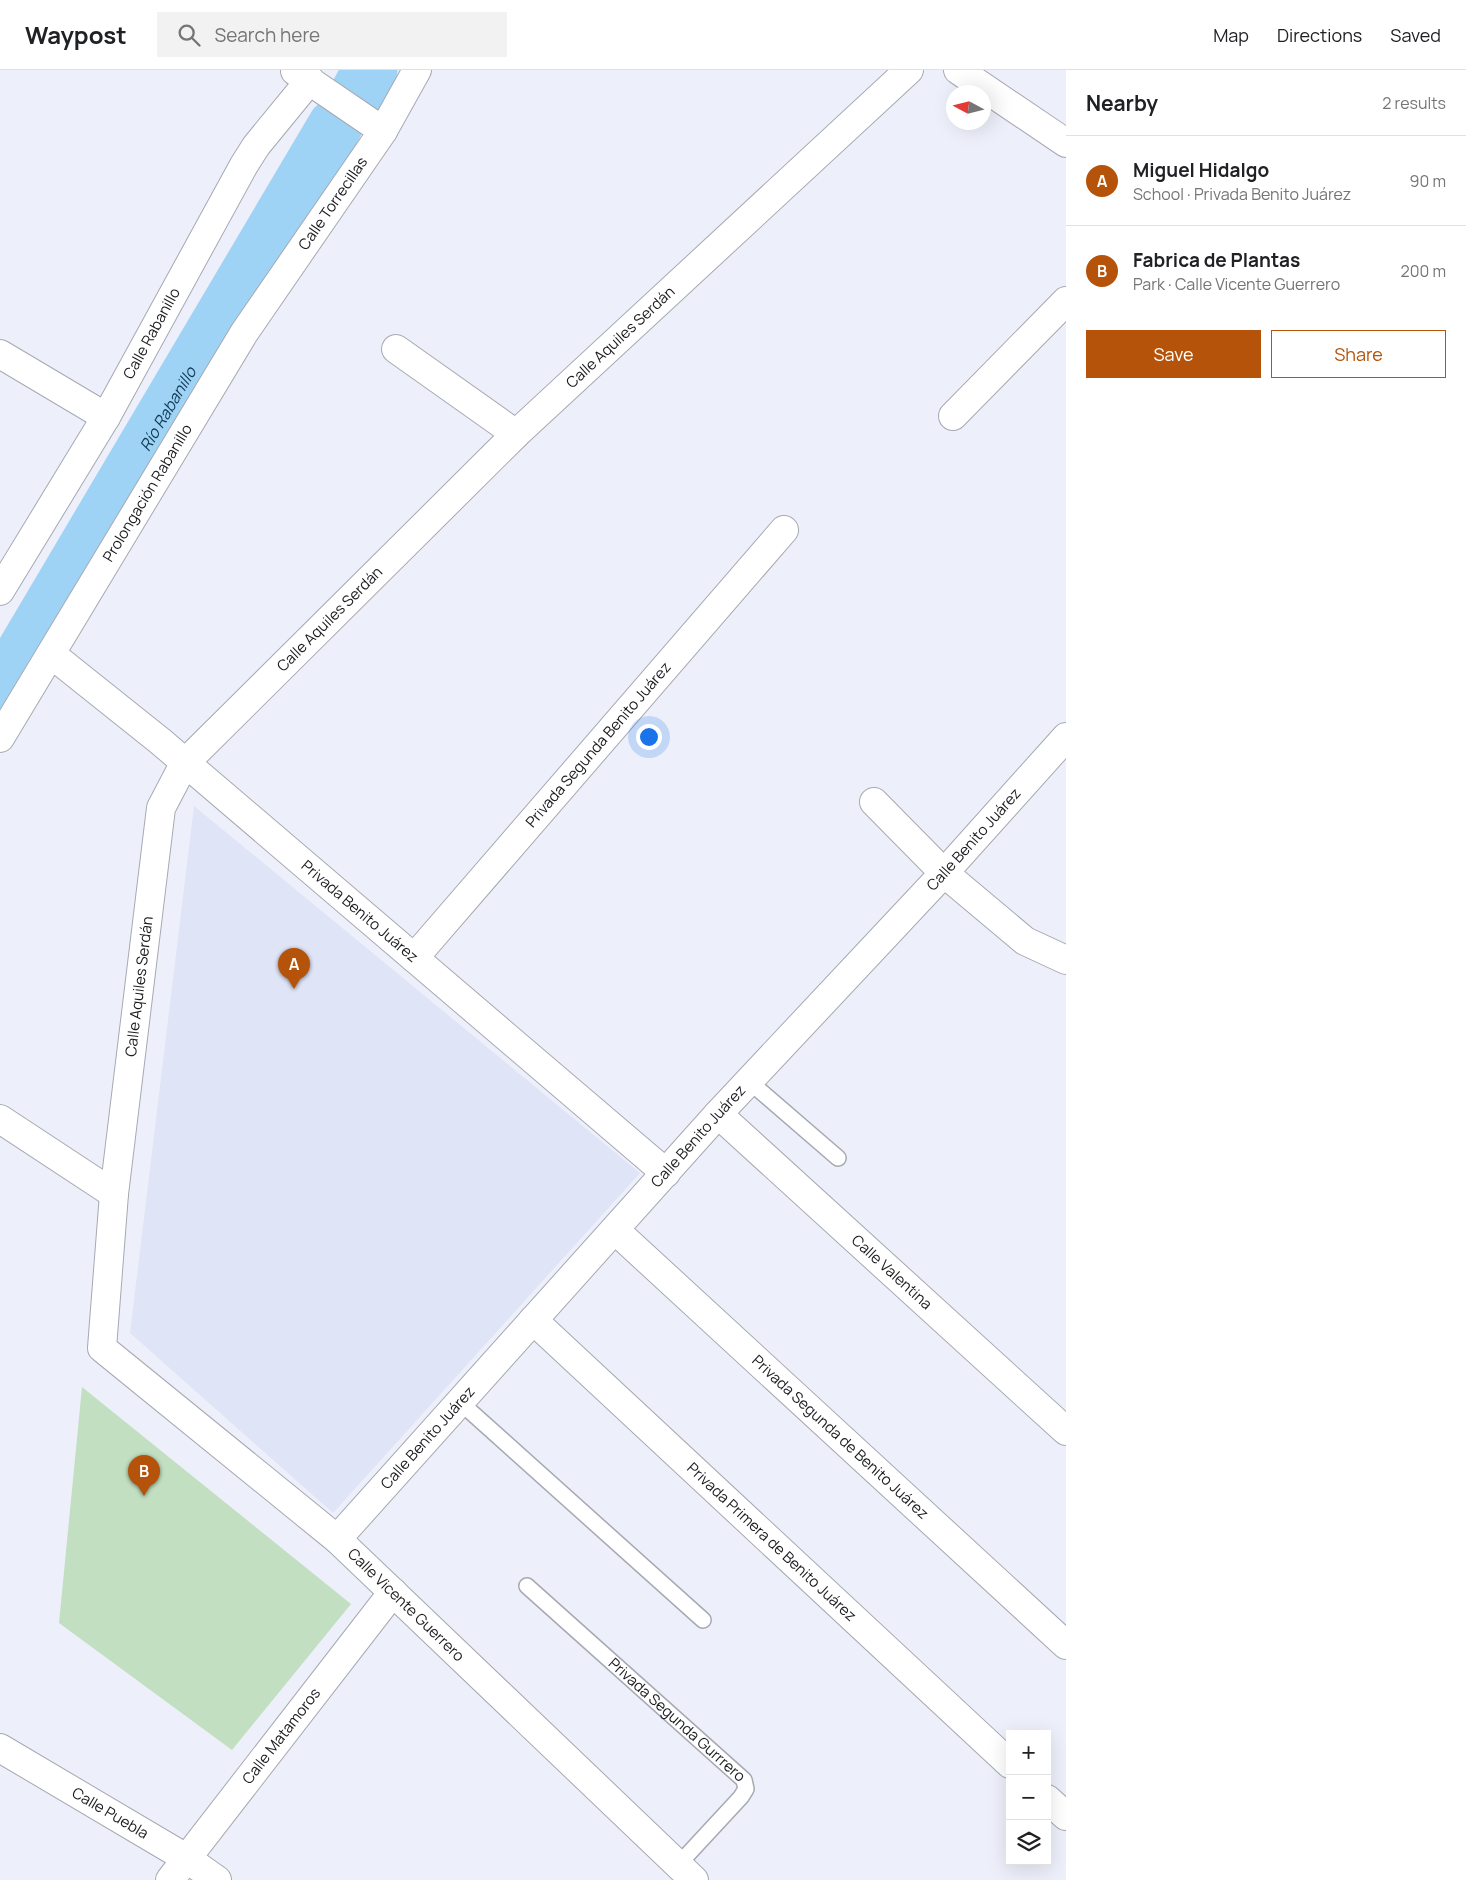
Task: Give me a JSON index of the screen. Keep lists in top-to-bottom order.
{
  "streets": {
    "street": [
      "Calle Torrecillas",
      "Calle Rabanillo",
      "Calle Aquiles Serdán",
      "Prolongación Rabanillo",
      "Privada Segunda Benito Juárez",
      "Calle Benito Juárez",
      "Privada Benito Juárez",
      "Calle Valentina",
      "Privada Segunda de Benito Juárez",
      "Privada Primera de Benito Juárez",
      "Calle Vicente Guerrero",
      "Calle Matamoros",
      "Calle Puebla"
    ],
    "lane": ["Privada Segunda Gurrrero"]
  },
  "crossings": [
    ["Calle Torrecillas", "Prolongación Rabanillo"],
    ["Calle Aquiles Serdán", "Privada Benito Juárez"],
    ["Calle Aquiles Serdán", "Calle Vicente Guerrero"],
    ["Prolongación Rabanillo", "Privada Benito Juárez"],
    ["Privada Segunda Benito Juárez", "Privada Benito Juárez"],
    ["Calle Benito Juárez", "Privada Benito Juárez"],
    ["Calle Benito Juárez", "Calle Valentina"],
    ["Calle Benito Juárez", "Privada Segunda de Benito Juárez"],
    ["Calle Benito Juárez", "Privada Primera de Benito Juárez"],
    ["Calle Benito Juárez", "Calle Vicente Guerrero"],
    ["Calle Vicente Guerrero", "Privada Segunda Gurrrero"],
    ["Calle Vicente Guerrero", "Calle Matamoros"],
    ["Calle Matamoros", "Calle Puebla"]
  ],
  "water": ["Río Rabanillo"],
  "north": "left",
  "page": {
    "header": "Waypost",
    "search": "Search here",
    "nav": ["Map", "Directions", "Saved"],
    "heading": ["Nearby", "2 results"],
    "list": [
      {
        "mark": "A",
        "name": "Miguel Hidalgo",
        "note": "School · Privada Benito Juárez",
        "value": "90 m"
      },
      {
        "mark": "B",
        "name": "Fabrica de Plantas",
        "note": "Park · Calle Vicente Guerrero",
        "value": "200 m"
      }
    ],
    "buttons": ["Save", "Share"],
    "pins": ["A", "B"],
    "map_buttons": ["+", "−"]
  }
}
